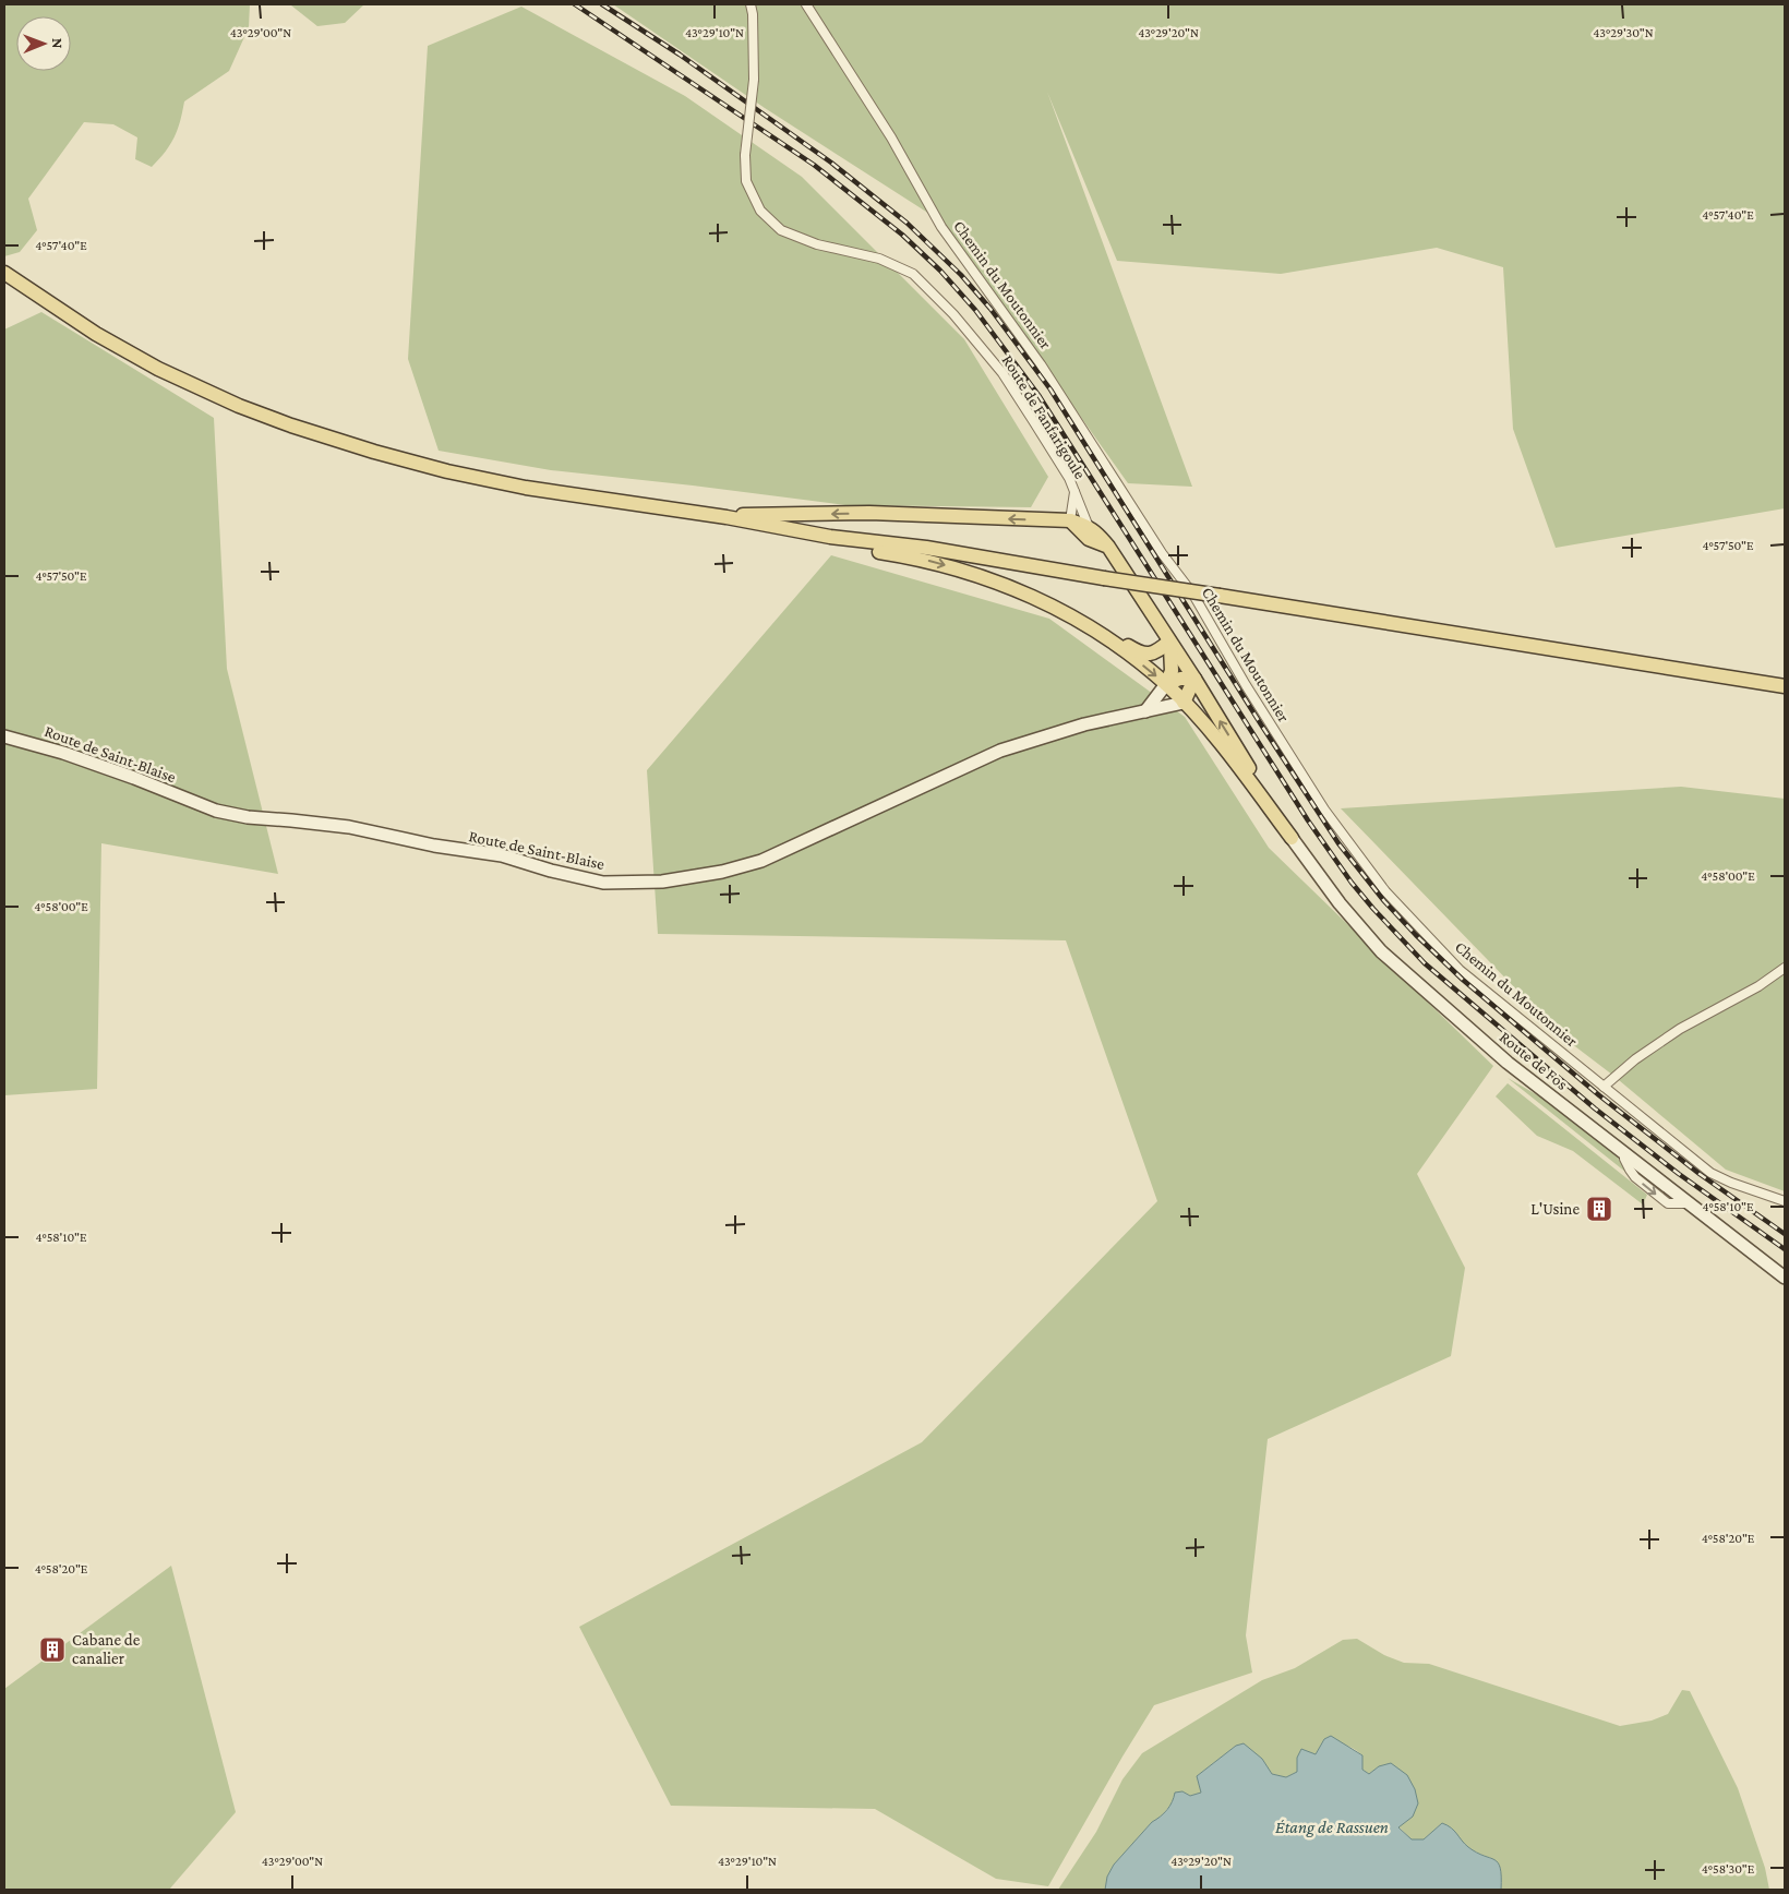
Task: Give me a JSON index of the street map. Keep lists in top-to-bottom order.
{
  "streets": {
    "street": [
      "Chemin du Moutonnier",
      "Route de Fanfarigoule",
      "Route de Saint-Blaise",
      "Route de Fos"
    ]
  },
  "water": ["Étang de Rassuen"],
  "places": {
    "building": ["L'Usine", "Cabane de canalier"]
  },
  "north": "right",
  "coordinates": [
    "43°29'00\"N",
    "43°29'10\"N",
    "43°29'20\"N",
    "43°29'30\"N",
    "4°57'40\"E",
    "4°57'50\"E",
    "4°58'00\"E",
    "4°58'10\"E",
    "4°58'20\"E",
    "4°58'30\"E"
  ]
}
